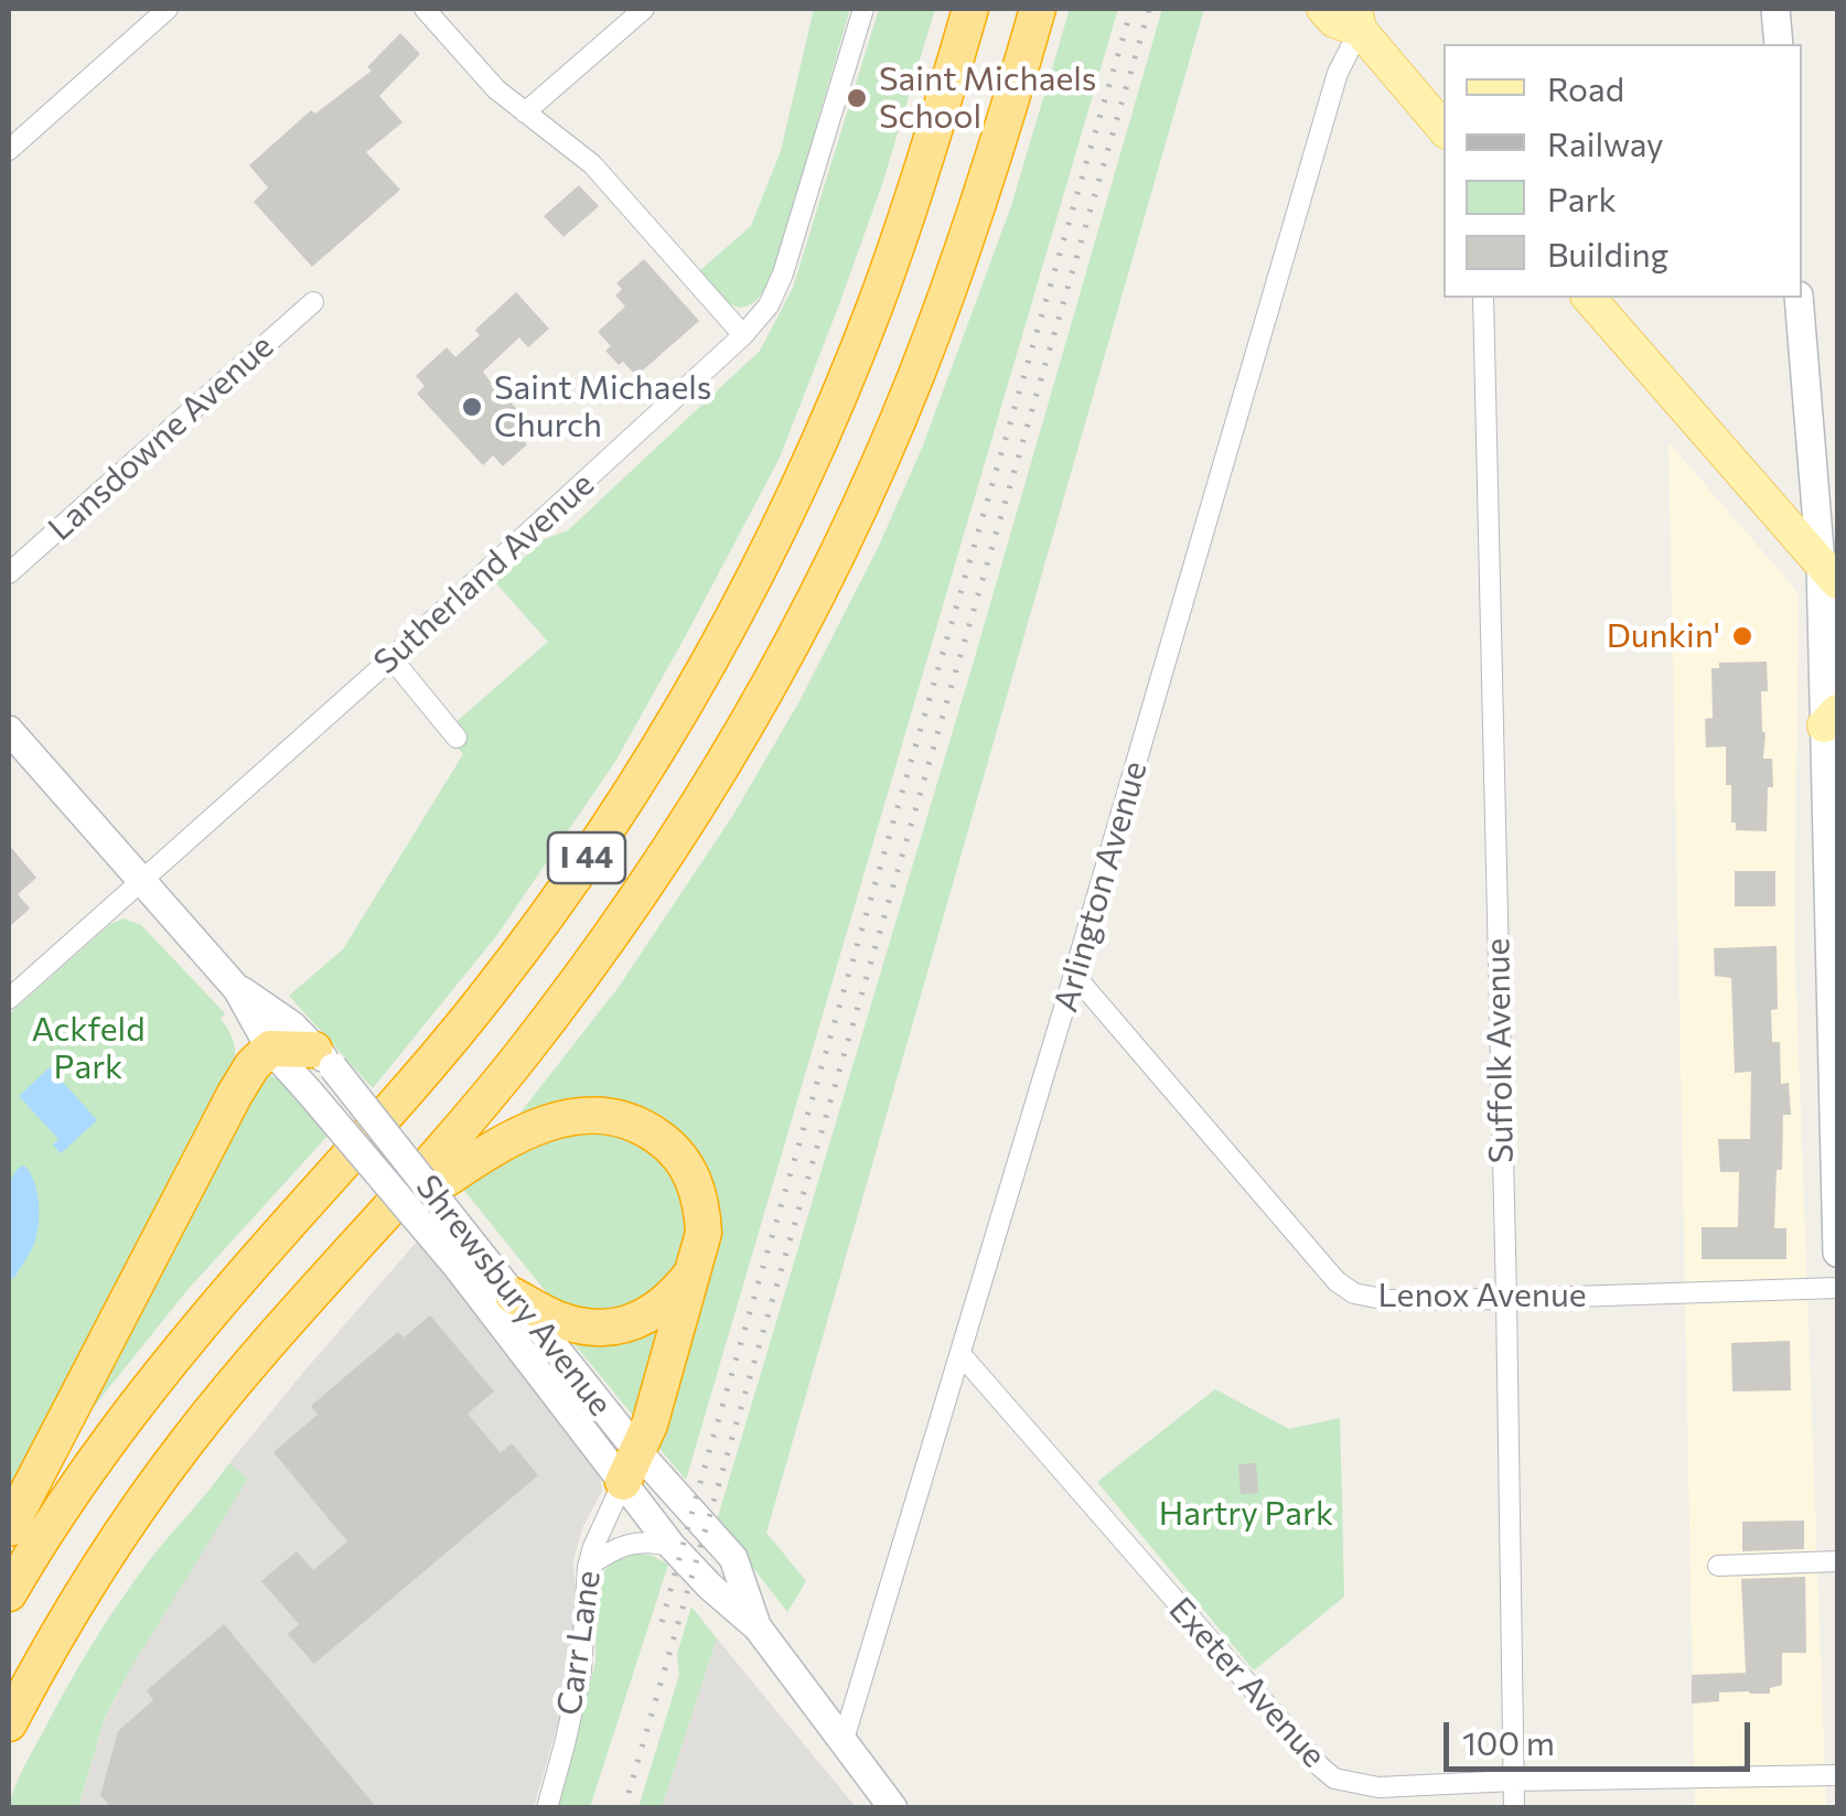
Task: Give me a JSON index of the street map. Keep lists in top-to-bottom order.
{
  "streets": {
    "highway": ["I 44"],
    "main road": ["Shrewsbury Avenue"],
    "street": [
      "Lansdowne Avenue",
      "Sutherland Avenue",
      "Arlington Avenue",
      "Suffolk Avenue",
      "Lenox Avenue",
      "Carr Lane",
      "Exeter Avenue"
    ]
  },
  "crossings": [
    ["Sutherland Avenue", "Shrewsbury Avenue"],
    ["Arlington Avenue", "Shrewsbury Avenue"],
    ["Arlington Avenue", "Lenox Avenue"],
    ["Arlington Avenue", "Exeter Avenue"],
    ["Suffolk Avenue", "Lenox Avenue"],
    ["Suffolk Avenue", "Exeter Avenue"],
    ["Shrewsbury Avenue", "Carr Lane"]
  ],
  "parks": ["Ackfeld Park", "Hartry Park"],
  "places": ["Saint Michaels School", "Saint Michaels Church", "Dunkin'"],
  "legend": [
    "Road",
    "Railway",
    "Park",
    "Building"
  ],
  "scale_bar": "100 m"
}
